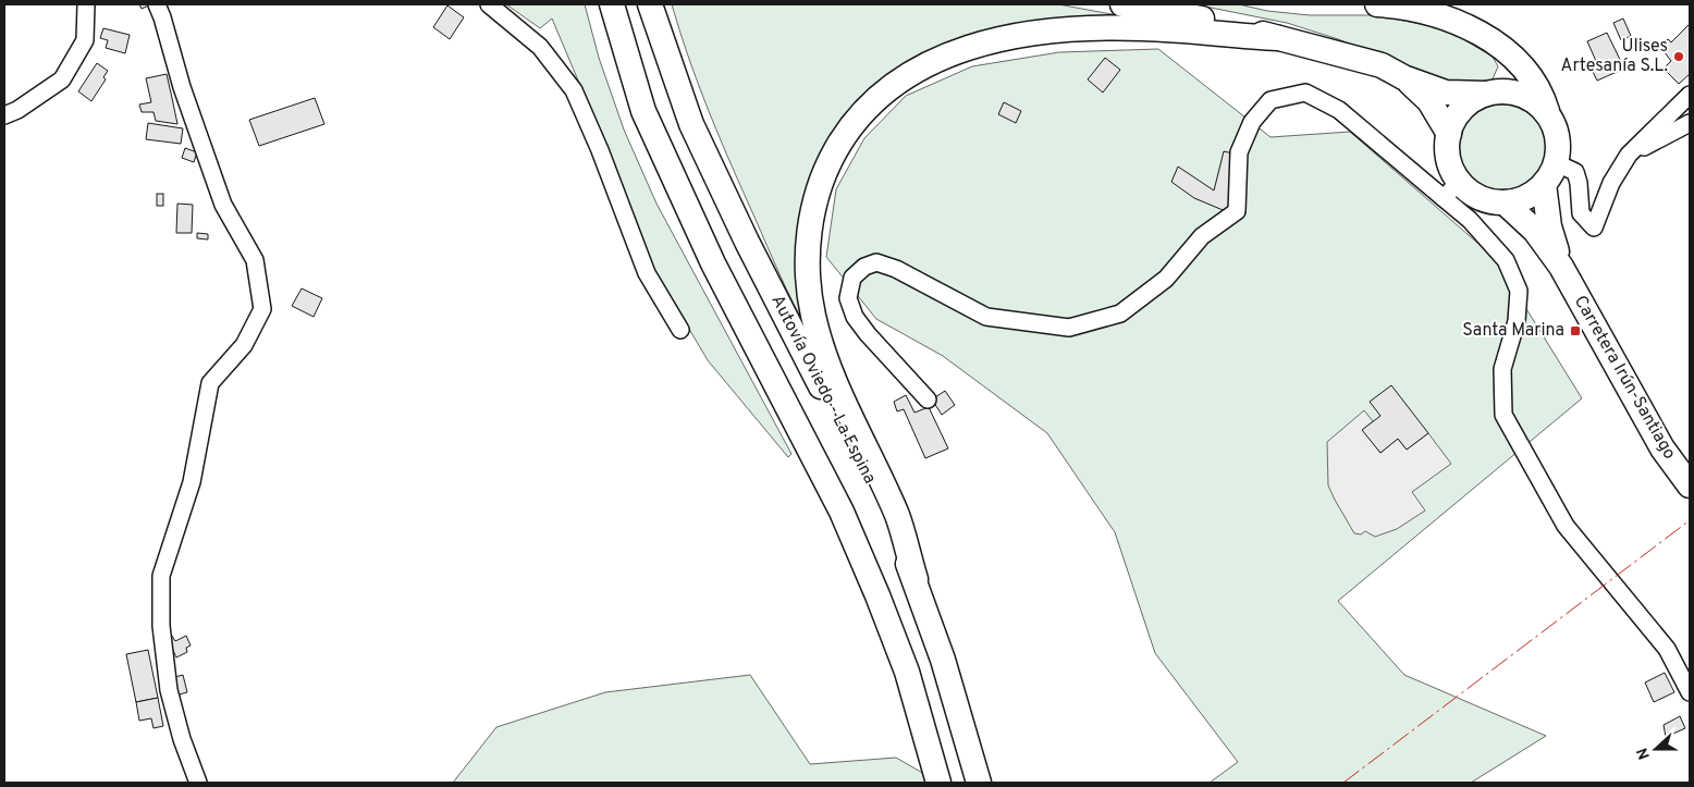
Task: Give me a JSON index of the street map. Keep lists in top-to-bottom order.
{
  "streets": {
    "highway": ["Carretera Irún-Santiago", "Autovía Oviedo - La Espina"]
  },
  "places": {
    "other": ["Ulises Artesanía S.L."],
    "transit": ["Santa Marina"]
  },
  "north": "left"
}
